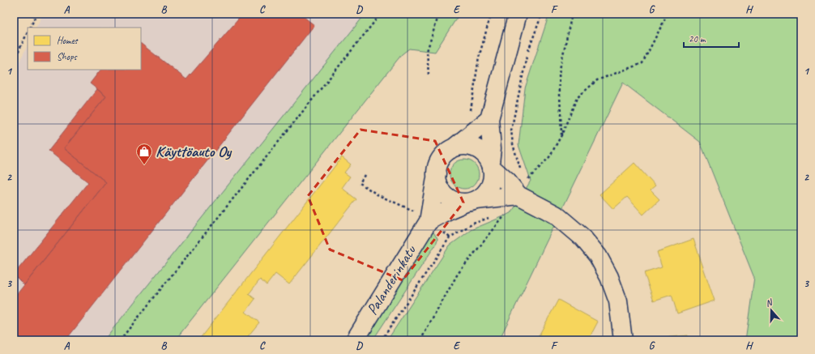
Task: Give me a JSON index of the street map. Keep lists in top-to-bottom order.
{
  "streets": {
    "street": ["Palanderinkatu"]
  },
  "places": {
    "shop": ["Käyttöauto Oy"]
  },
  "legend": ["Homes", "Shops"],
  "scale_bar": "20 m",
  "north": "top",
  "grid": {
    "columns": [
      "A",
      "B",
      "C",
      "D",
      "E",
      "F",
      "G",
      "H"
    ],
    "rows": ["1", "2", "3"]
  }
}
